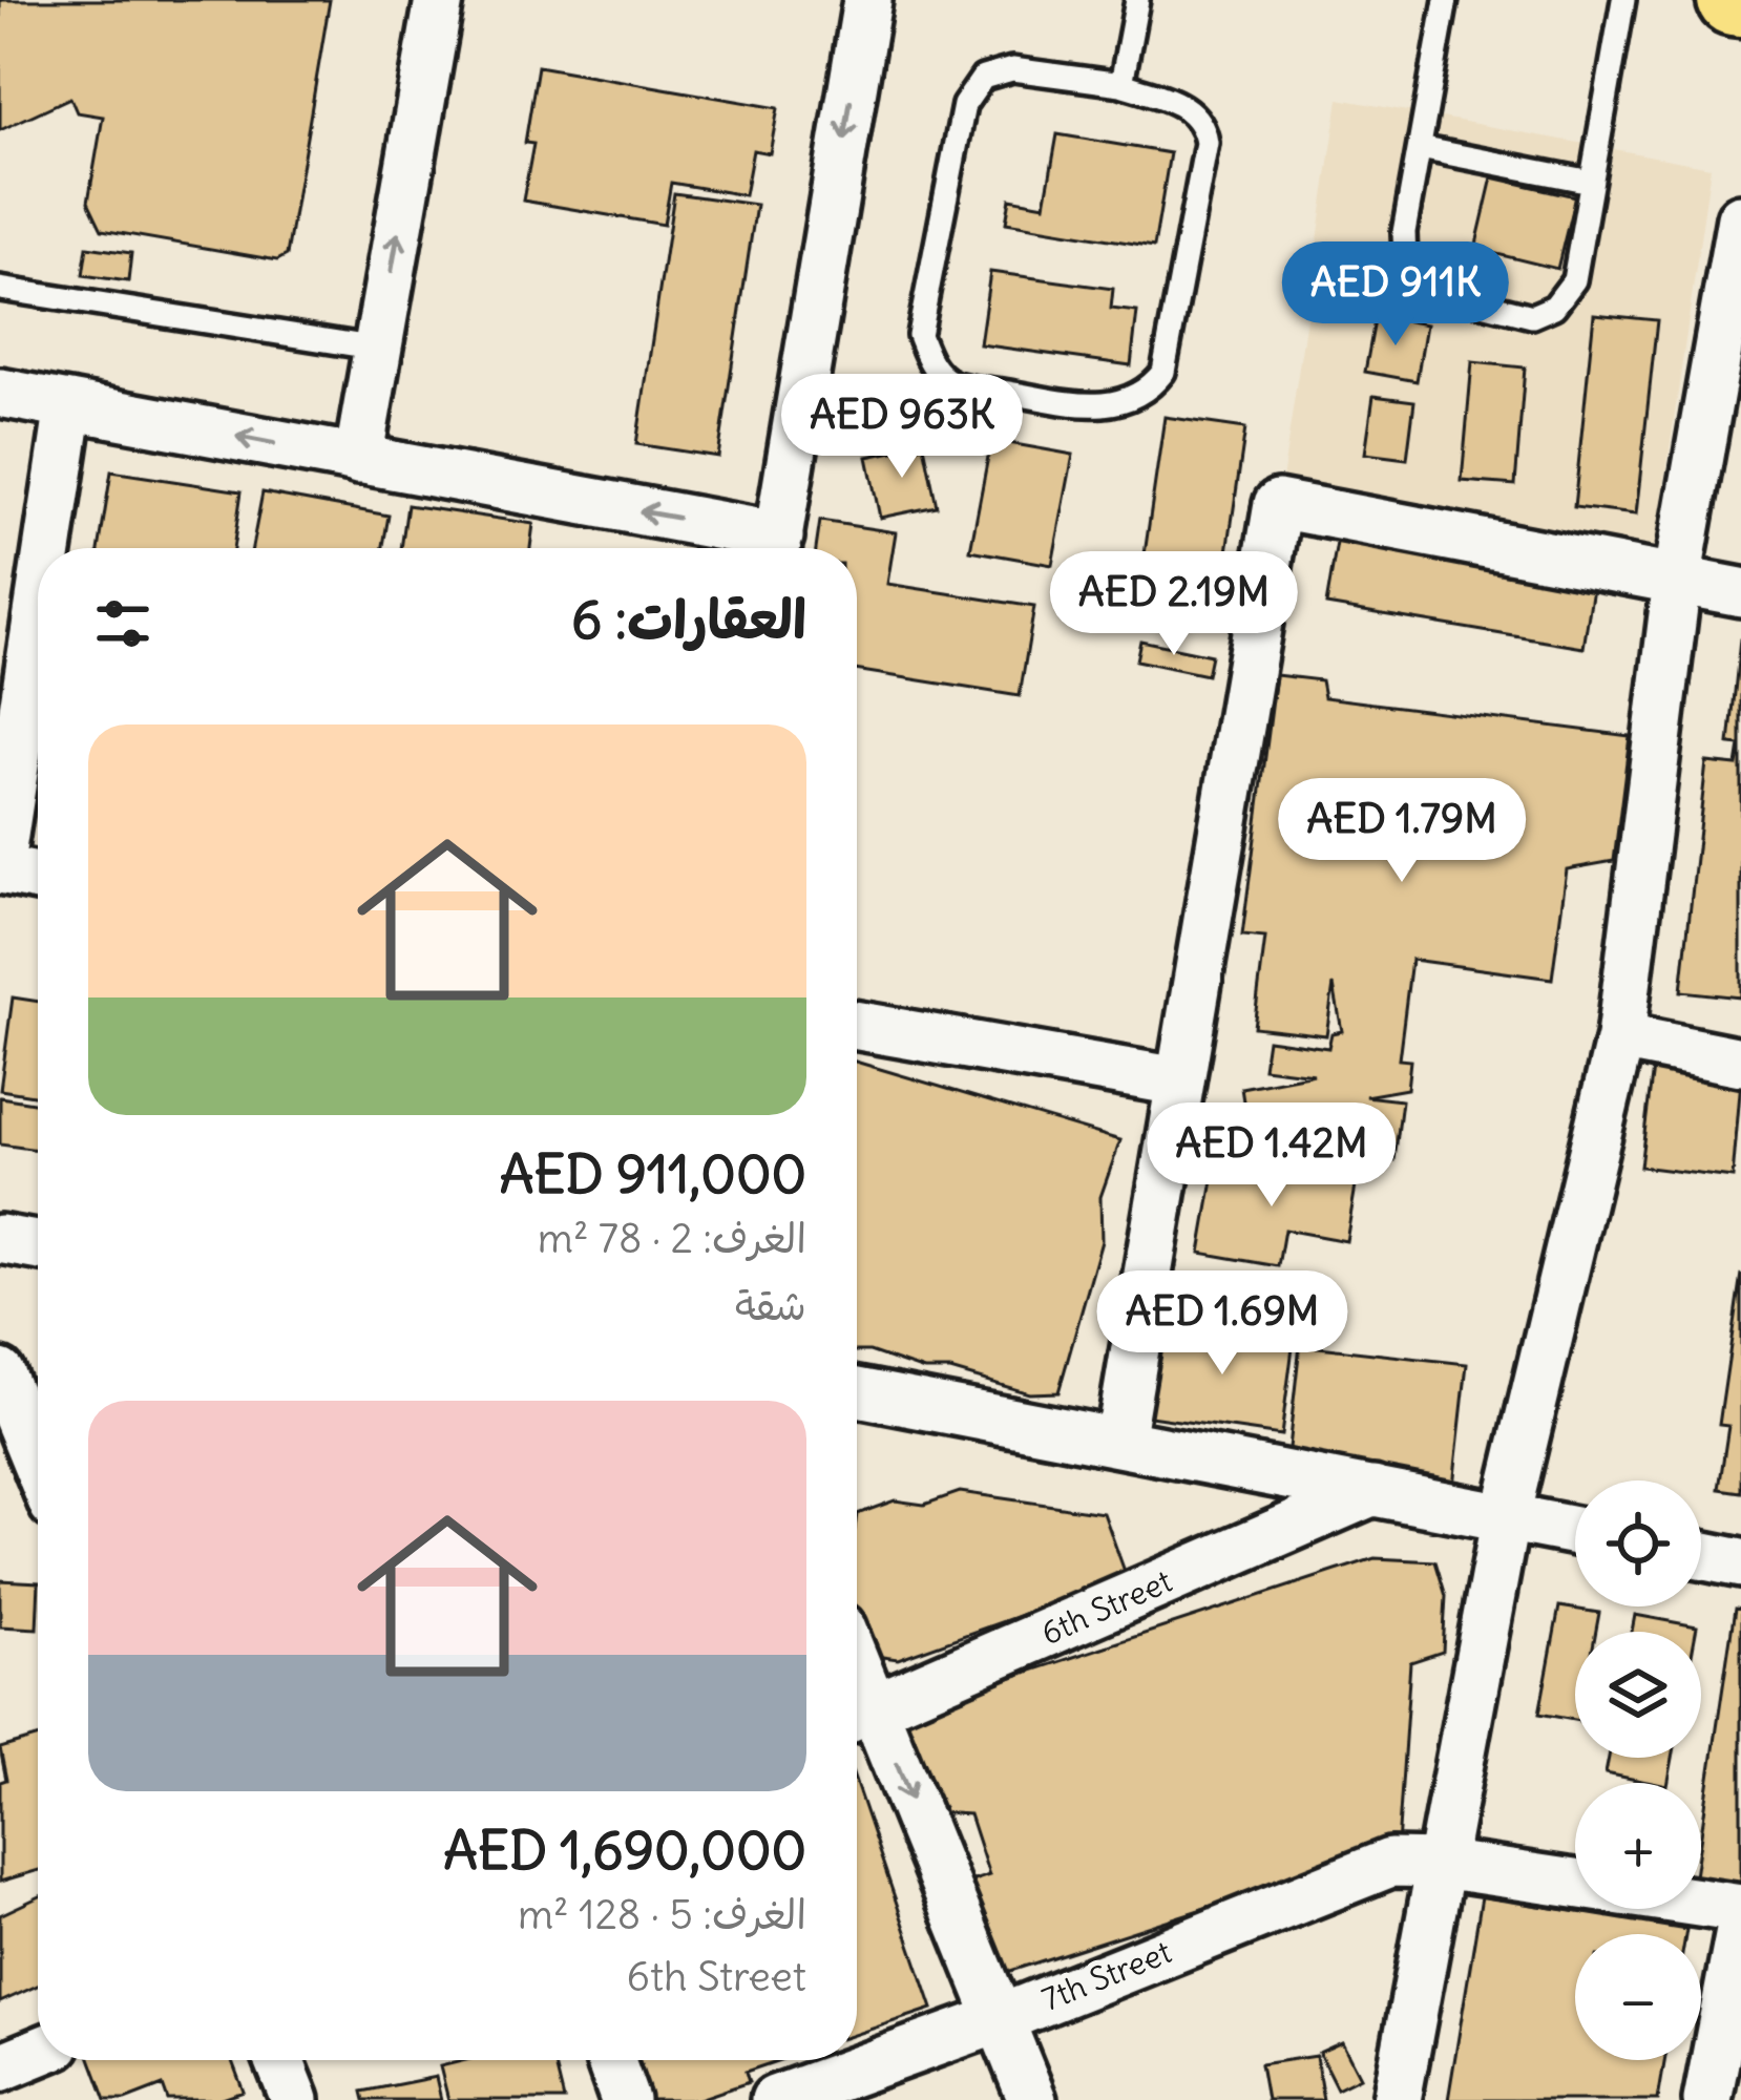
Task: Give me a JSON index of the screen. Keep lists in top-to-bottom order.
{
  "streets": {
    "street": ["6th Street", "7th Street"]
  },
  "page": {
    "price": [
      "AED 911K",
      "AED 963K",
      "AED 2.19M",
      "AED 1.79M",
      "AED 1.42M",
      "AED 1.69M"
    ],
    "heading": "العقارات: 6",
    "list": [
      {
        "name": "AED 911,000",
        "note": "الغرف: 2 · 78 m² · شقة"
      },
      {
        "name": "AED 1,690,000",
        "note": "الغرف: 5 · 128 m² · 6th Street"
      }
    ],
    "map_buttons": ["+", "−"]
  }
}
